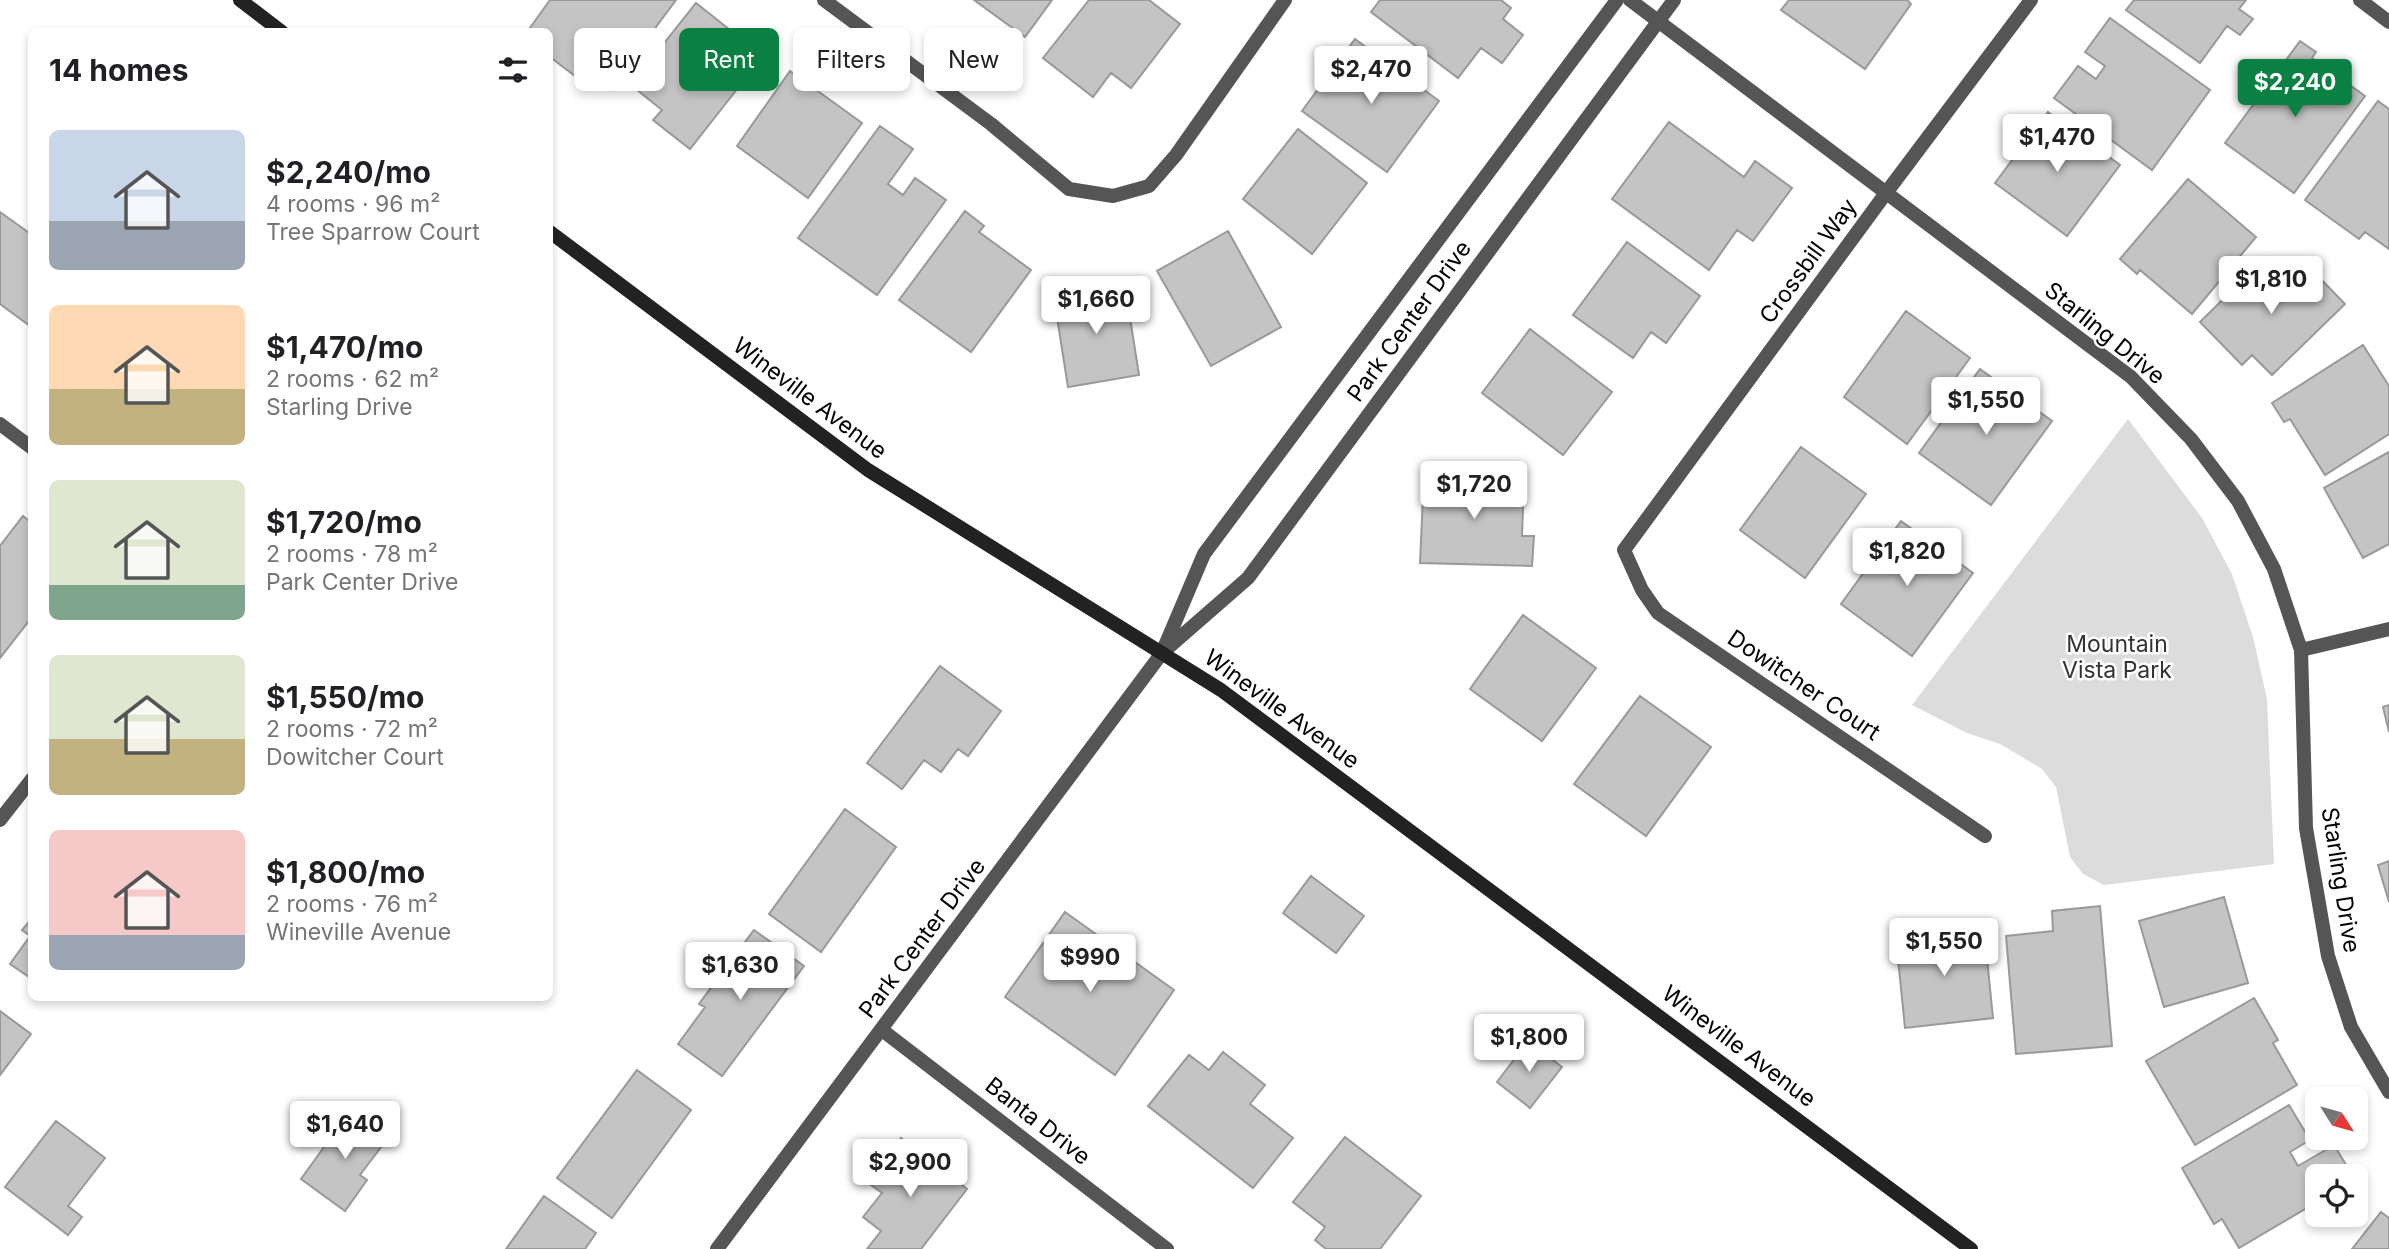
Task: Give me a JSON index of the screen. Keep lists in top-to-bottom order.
{
  "streets": {
    "main road": ["Wineville Avenue"],
    "street": [
      "Crossbill Way",
      "Park Center Drive",
      "Starling Drive",
      "Dowitcher Court",
      "Banta Drive"
    ]
  },
  "crossings": [
    ["Crossbill Way", "Starling Drive"],
    ["Crossbill Way", "Dowitcher Court"],
    ["Park Center Drive", "Starling Drive"],
    ["Park Center Drive", "Wineville Avenue"],
    ["Park Center Drive", "Banta Drive"]
  ],
  "parks": ["Mountain Vista Park"],
  "north": "bottom right",
  "page": {
    "chip": [
      "Buy",
      "Rent",
      "Filters",
      "New"
    ],
    "heading": "14 homes",
    "price": [
      "$2,470",
      "$2,240",
      "$1,470",
      "$1,810",
      "$1,660",
      "$1,550",
      "$1,720",
      "$1,820",
      "$1,550",
      "$990",
      "$1,630",
      "$1,800",
      "$1,640",
      "$2,900"
    ],
    "list": [
      {
        "name": "$2,240/mo",
        "note": "4 rooms · 96 m² · Tree Sparrow Court"
      },
      {
        "name": "$1,470/mo",
        "note": "2 rooms · 62 m² · Starling Drive"
      },
      {
        "name": "$1,720/mo",
        "note": "2 rooms · 78 m² · Park Center Drive"
      },
      {
        "name": "$1,550/mo",
        "note": "2 rooms · 72 m² · Dowitcher Court"
      },
      {
        "name": "$1,800/mo",
        "note": "2 rooms · 76 m² · Wineville Avenue"
      }
    ]
  }
}
